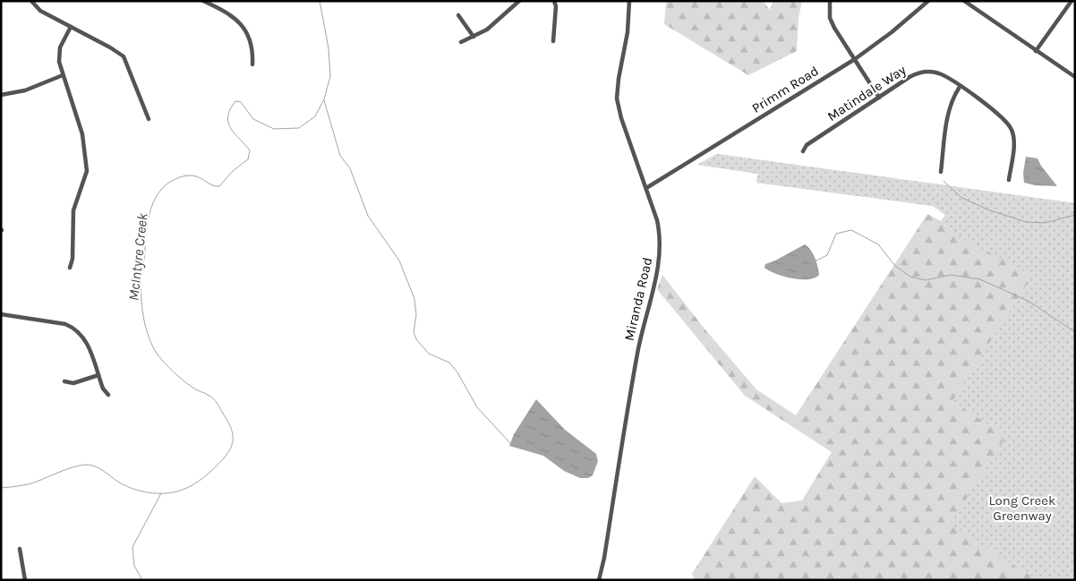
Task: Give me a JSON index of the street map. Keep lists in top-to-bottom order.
{
  "streets": {
    "street": ["Primm Road", "Matindale Way", "Miranda Road"]
  },
  "crossings": [
    ["Primm Road", "Miranda Road"]
  ],
  "water": ["McIntyre Creek"],
  "parks": ["Long Creek Greenway"]
}
